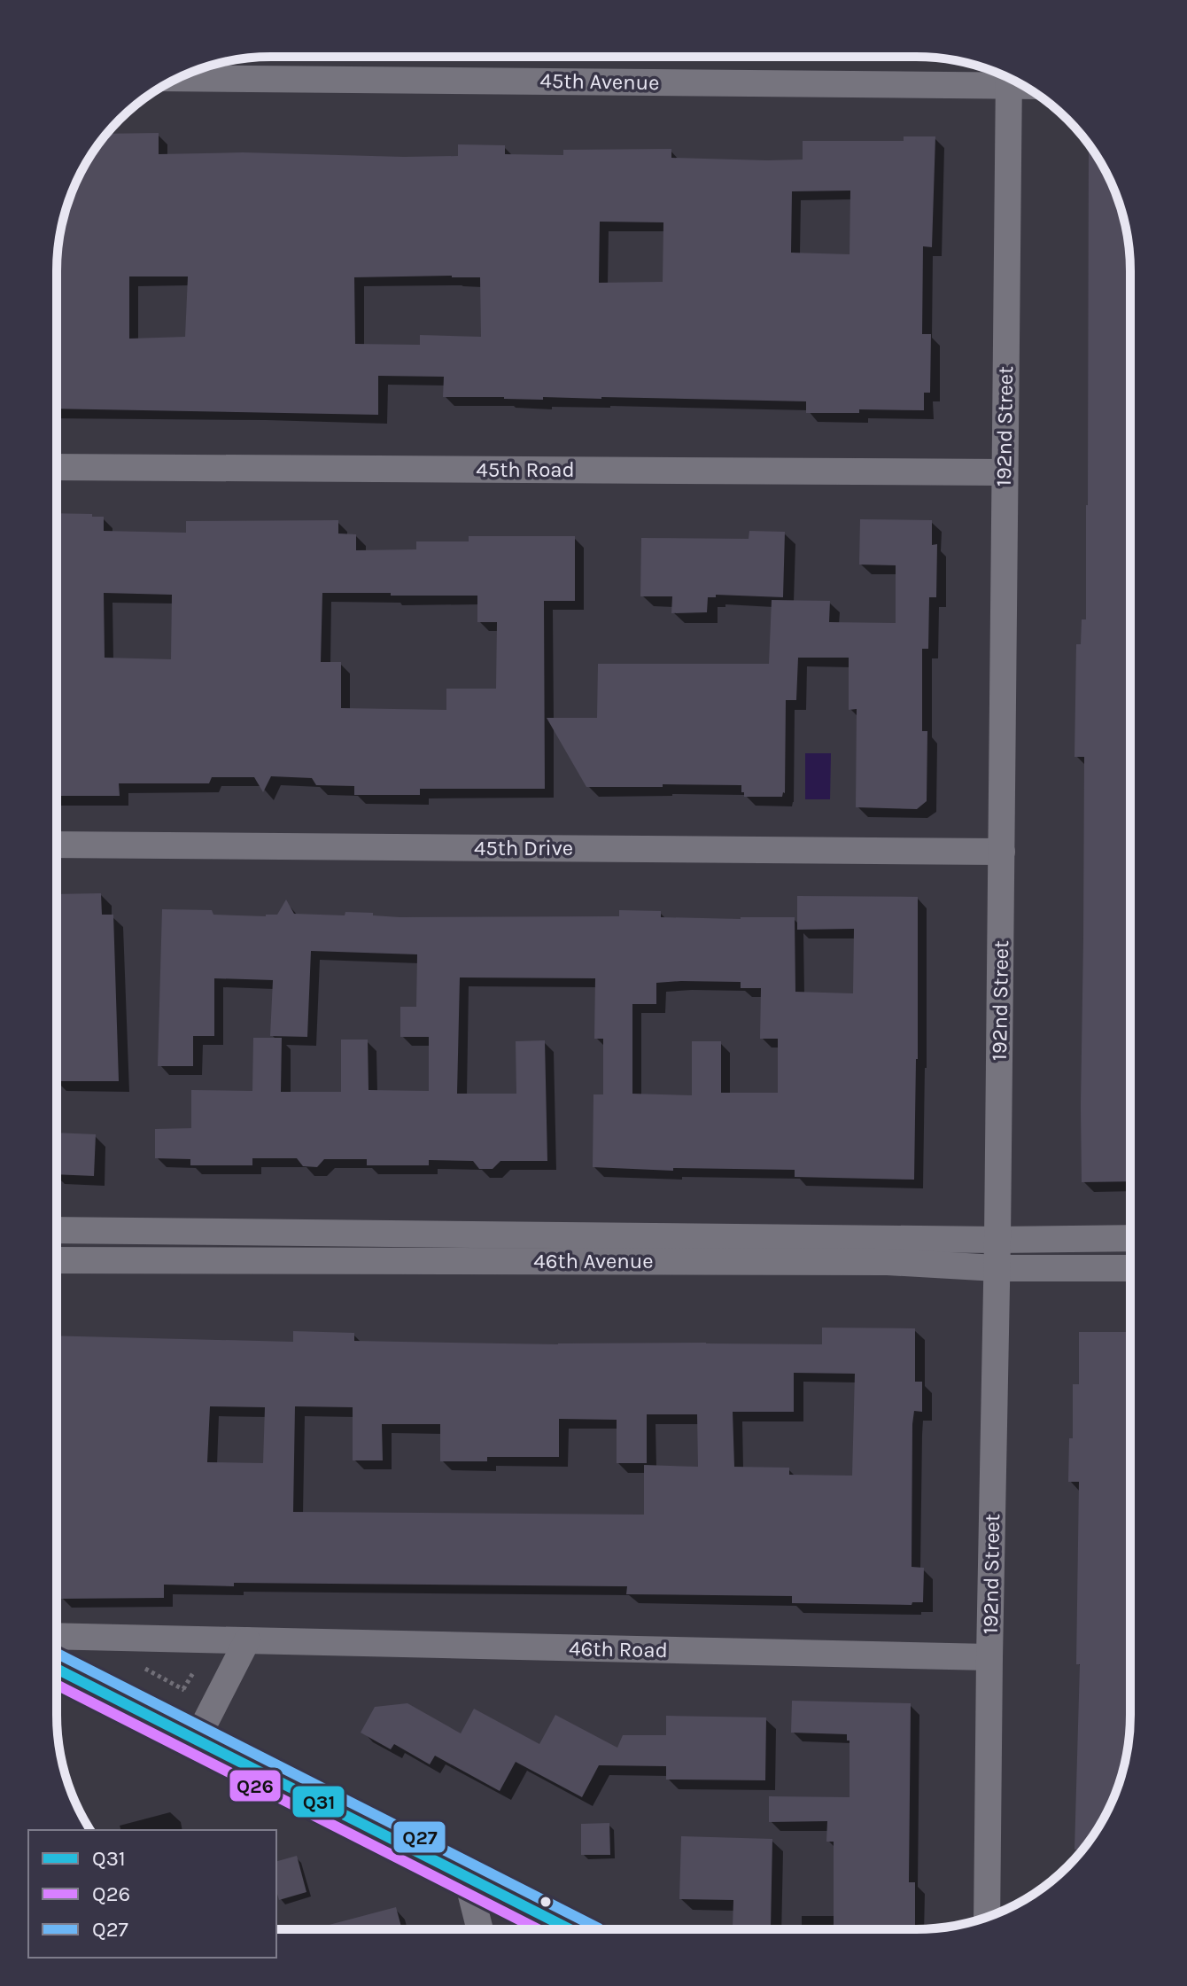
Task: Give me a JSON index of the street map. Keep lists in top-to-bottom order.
{
  "streets": {
    "street": [
      "45th Avenue",
      "192nd Street",
      "45th Road",
      "45th Drive",
      "46th Avenue",
      "46th Road"
    ]
  },
  "crossings": [
    ["45th Avenue", "192nd Street"],
    ["192nd Street", "45th Road"],
    ["192nd Street", "45th Drive"],
    ["192nd Street", "46th Avenue"],
    ["192nd Street", "46th Road"]
  ],
  "lines": ["transit line Q27", "transit line Q31", "transit line Q26"],
  "legend": ["Q31", "Q26", "Q27"]
}
